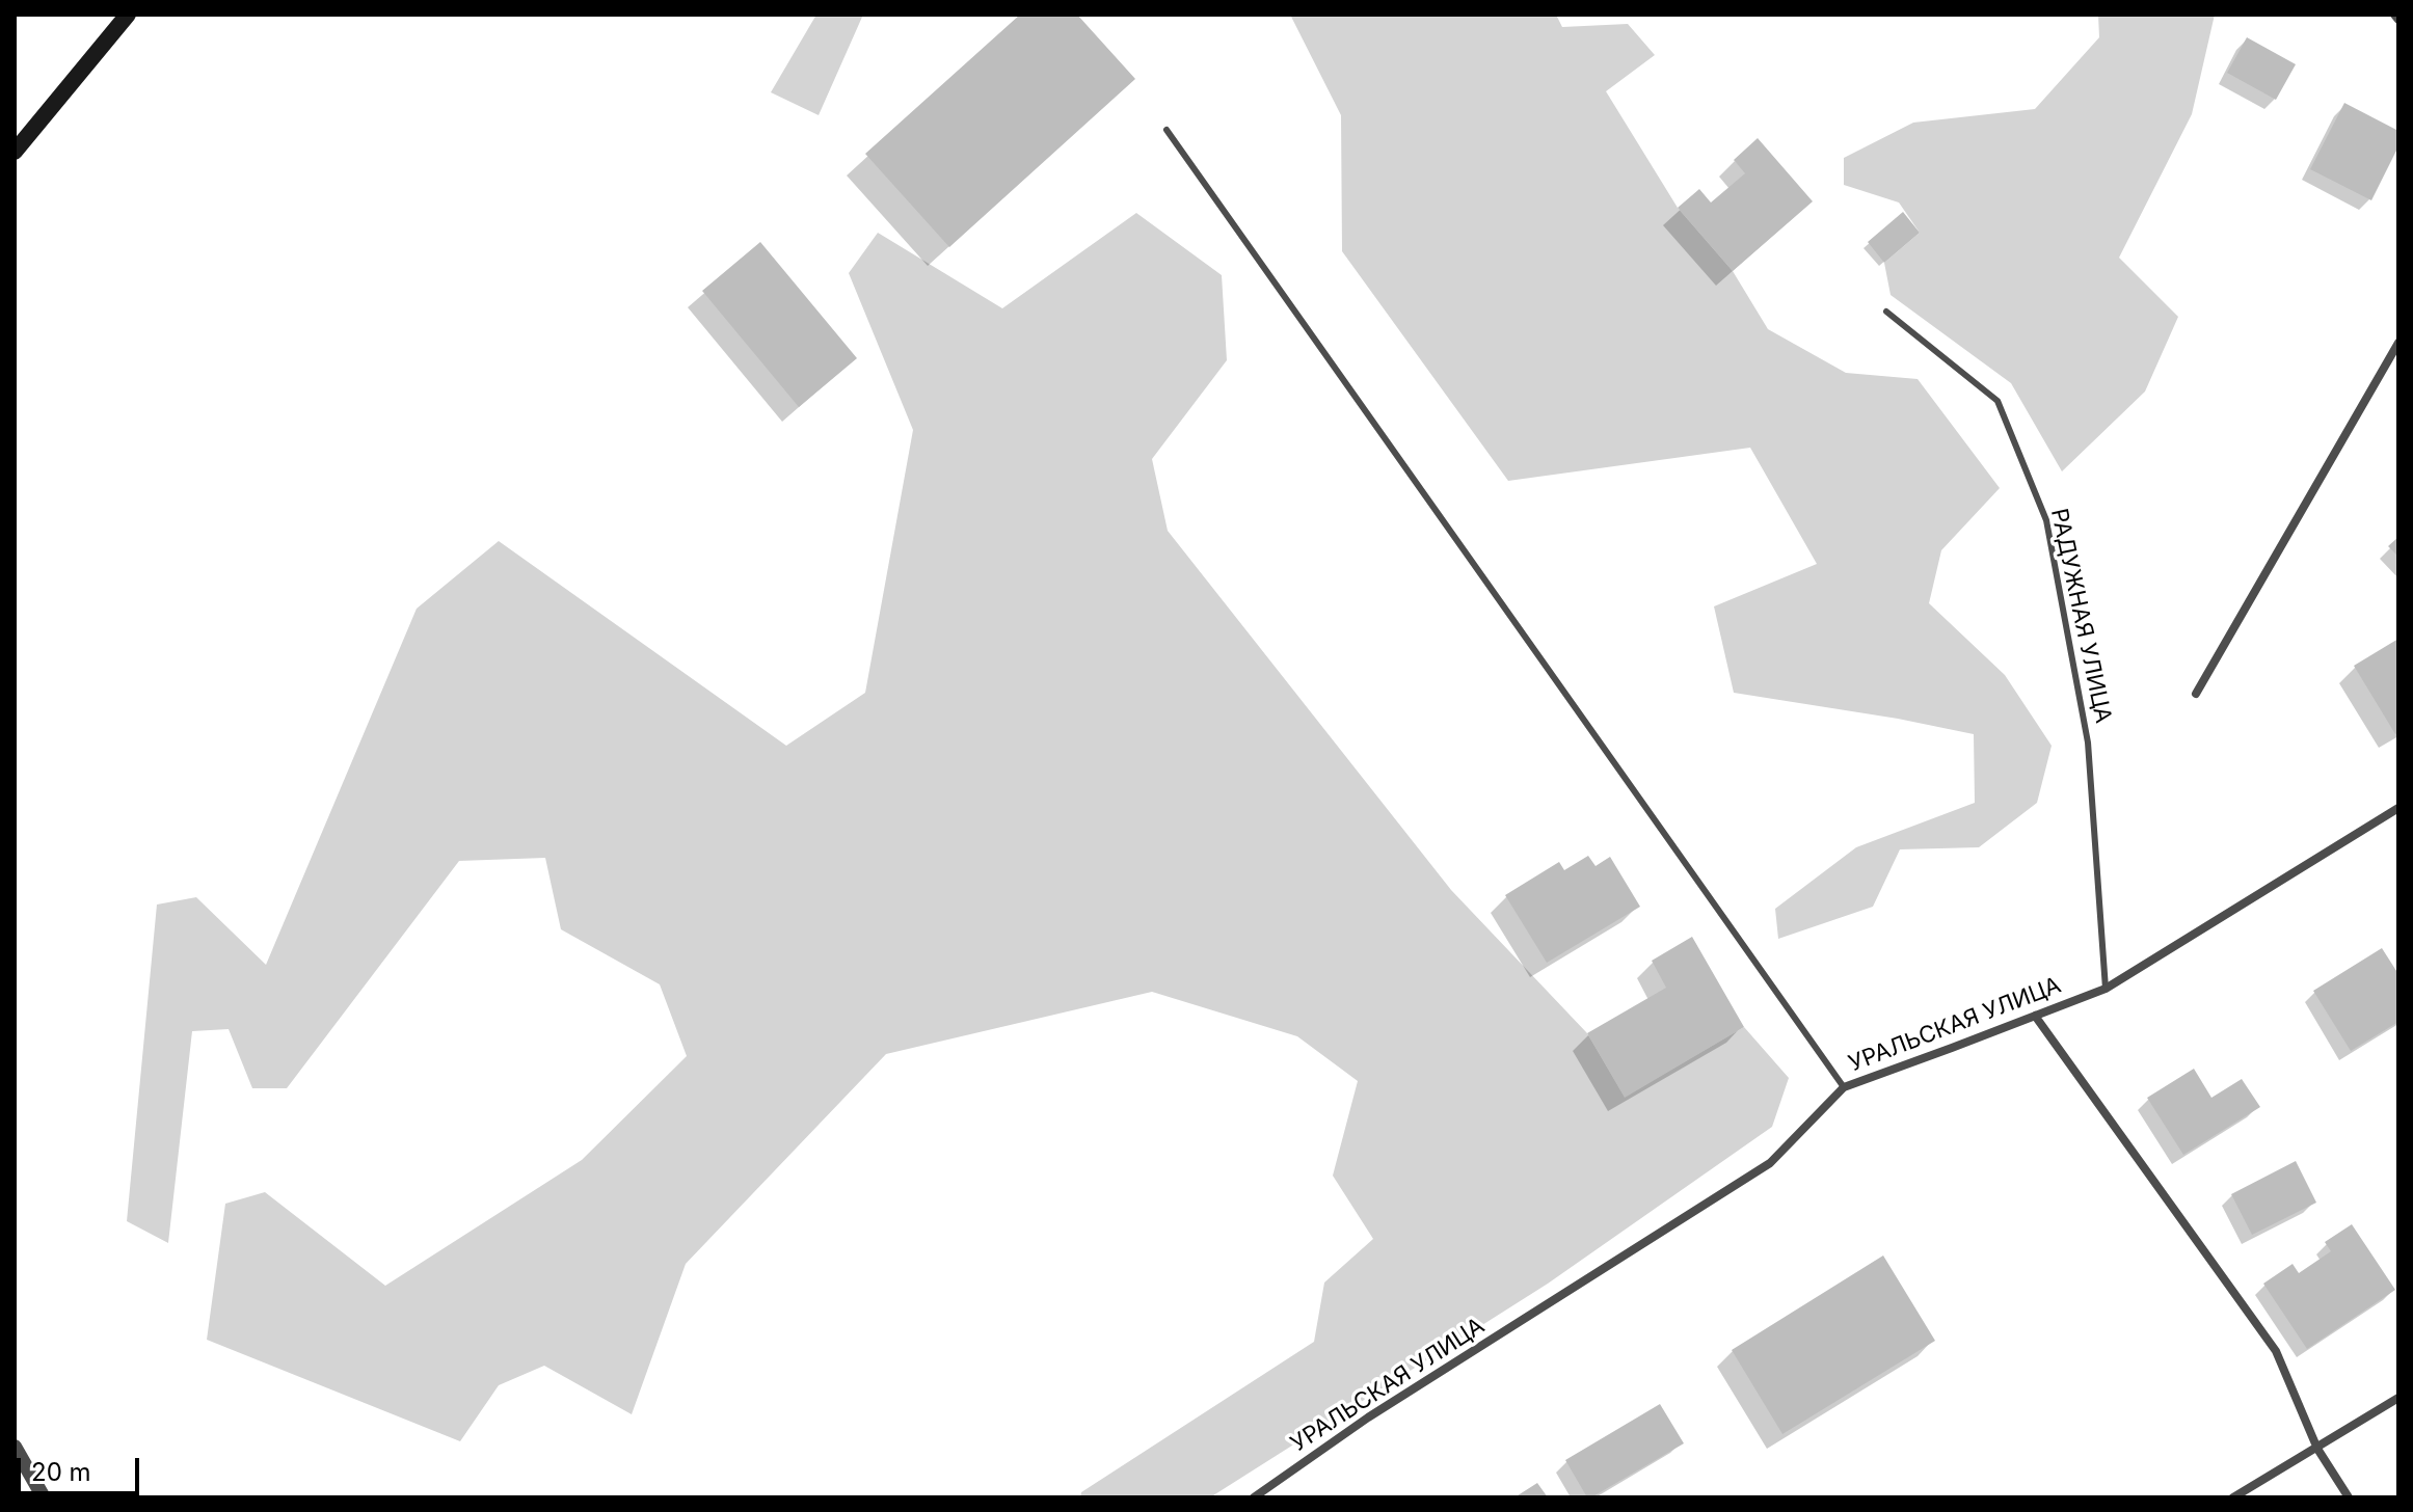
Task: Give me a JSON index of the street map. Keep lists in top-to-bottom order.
{
  "streets": {
    "street": ["УРАЛЬСКАЯ УЛИЦА"],
    "lane": ["РАДУЖНАЯ УЛИЦА"]
  },
  "crossings": [
    ["РАДУЖНАЯ УЛИЦА", "УРАЛЬСКАЯ УЛИЦА"]
  ],
  "scale_bar": "20 m"
}
